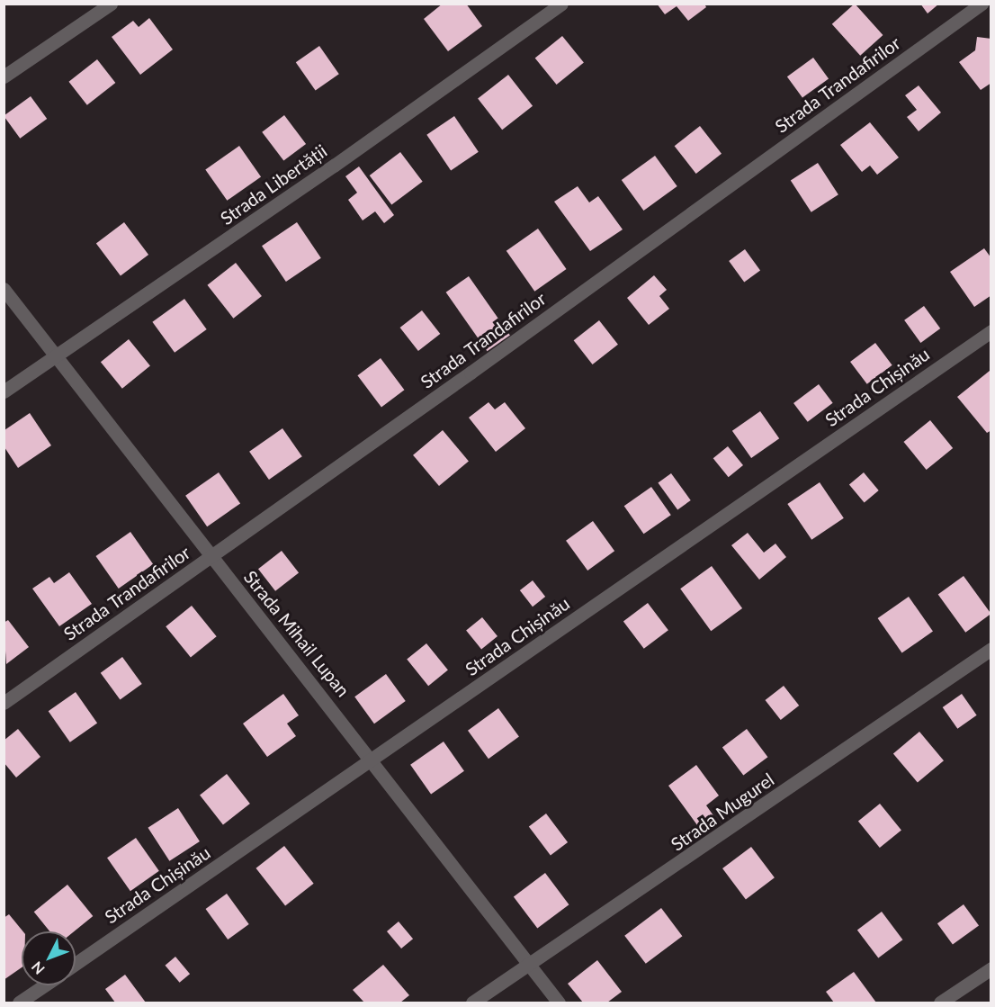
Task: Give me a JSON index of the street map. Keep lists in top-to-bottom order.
{
  "streets": {
    "street": [
      "Strada Trandafirilor",
      "Strada Libertății",
      "Strada Chișinău",
      "Strada Mihail Lupan",
      "Strada Mugurel"
    ]
  },
  "crossings": [
    ["Strada Trandafirilor", "Strada Mihail Lupan"],
    ["Strada Libertății", "Strada Mihail Lupan"],
    ["Strada Chișinău", "Strada Mihail Lupan"],
    ["Strada Mihail Lupan", "Strada Mugurel"]
  ],
  "north": "bottom left"
}
